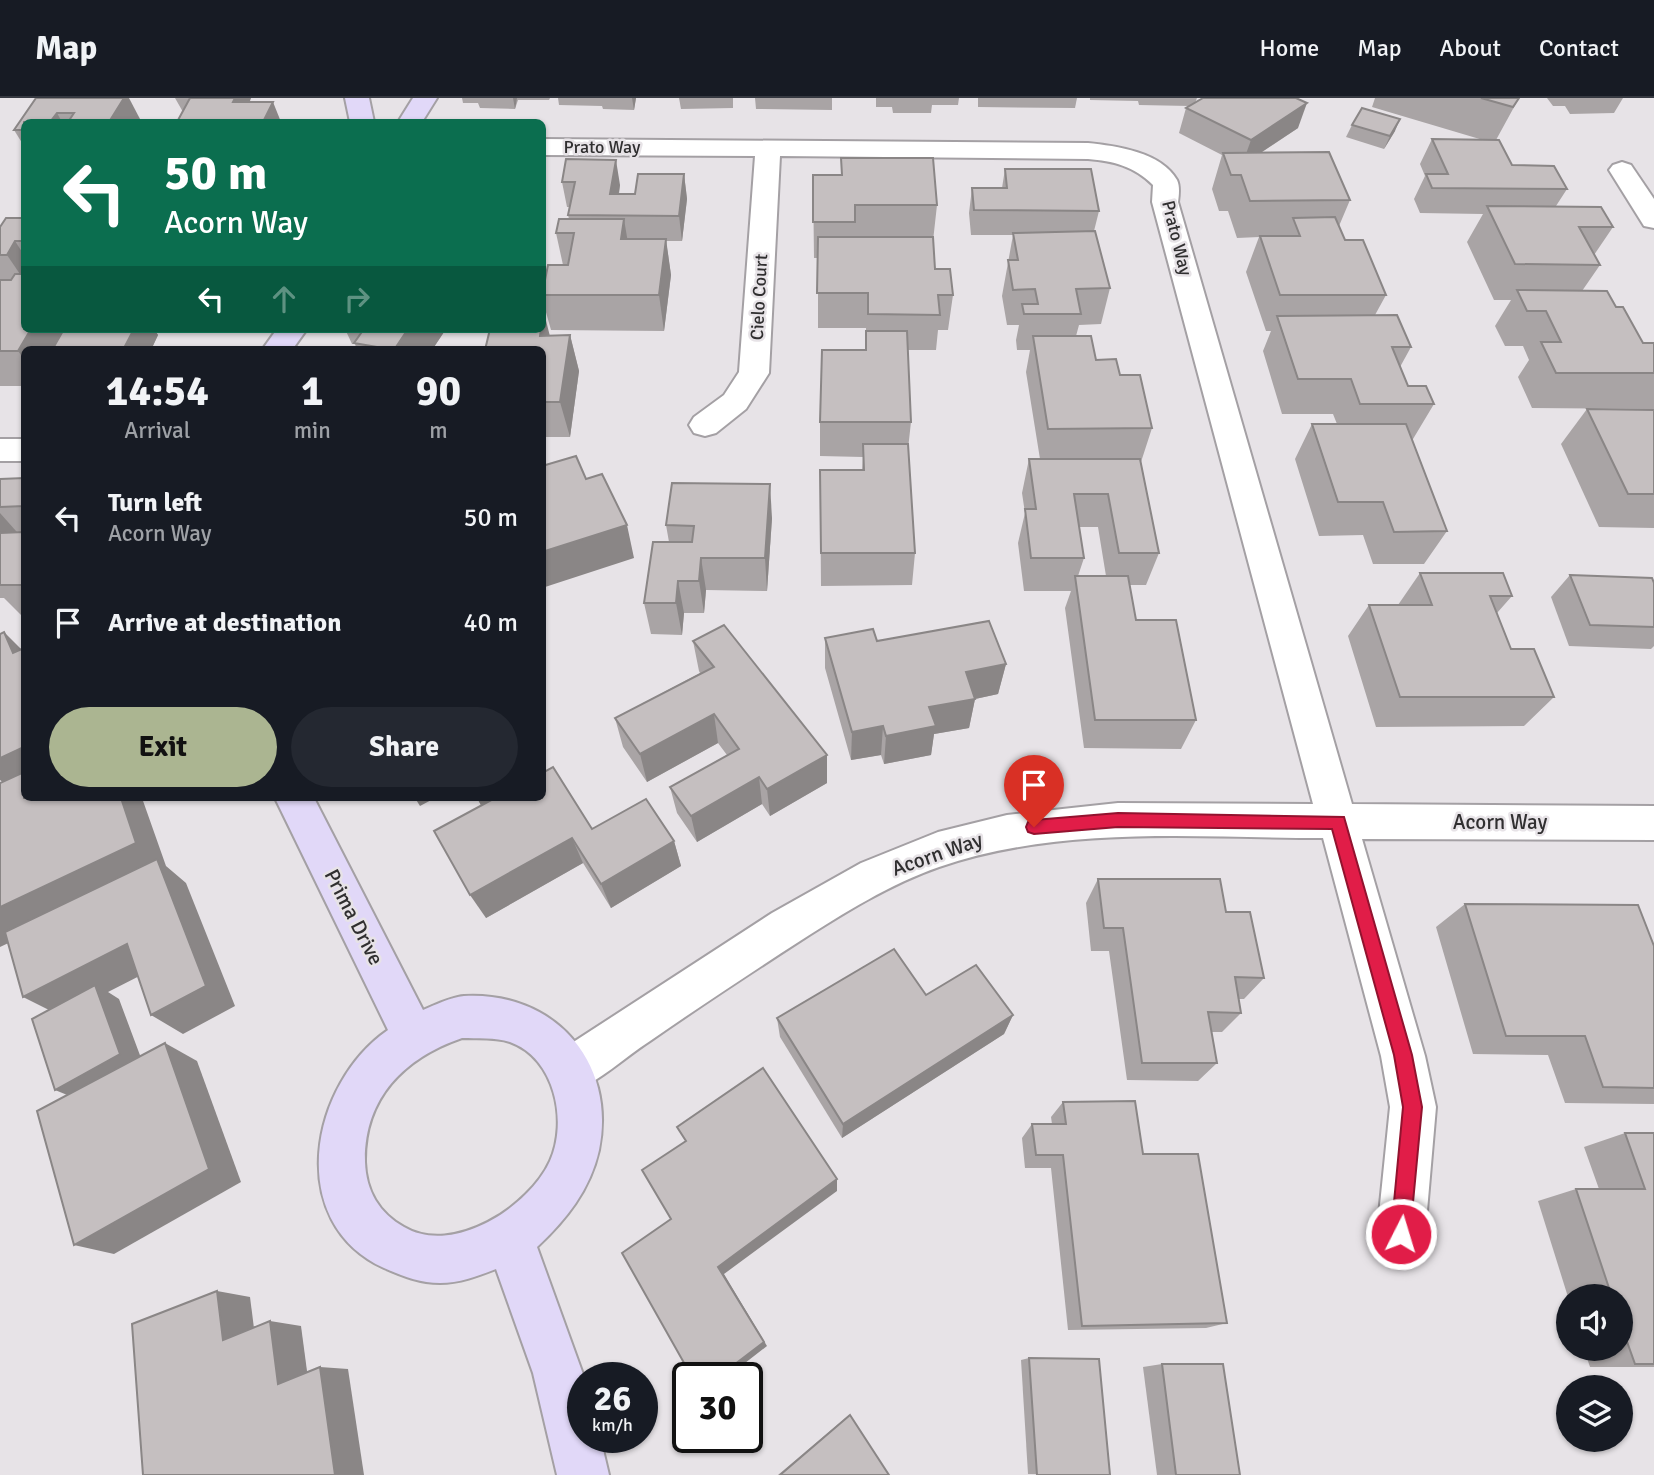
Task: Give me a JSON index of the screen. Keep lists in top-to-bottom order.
{
  "streets": {
    "street": [
      "Prato Way",
      "Cielo Court",
      "Acorn Way",
      "Prima Drive"
    ]
  },
  "crossings": [
    ["Prato Way", "Cielo Court"],
    ["Prato Way", "Acorn Way"],
    ["Acorn Way", "Prima Drive"]
  ],
  "page": {
    "header": "Map",
    "nav": [
      "Home",
      "Map",
      "About",
      "Contact"
    ],
    "turn": ["50 m", "Acorn Way"],
    "eta": [
      "14:54",
      "Arrival",
      "1",
      "min",
      "90",
      "m"
    ],
    "list": [
      {
        "name": "Turn left",
        "note": "Acorn Way",
        "value": "50 m"
      },
      {
        "name": "Arrive at destination",
        "value": "40 m"
      }
    ],
    "buttons": ["Exit", "Share"],
    "speed": "26 km/h",
    "limit": "30"
  }
}
